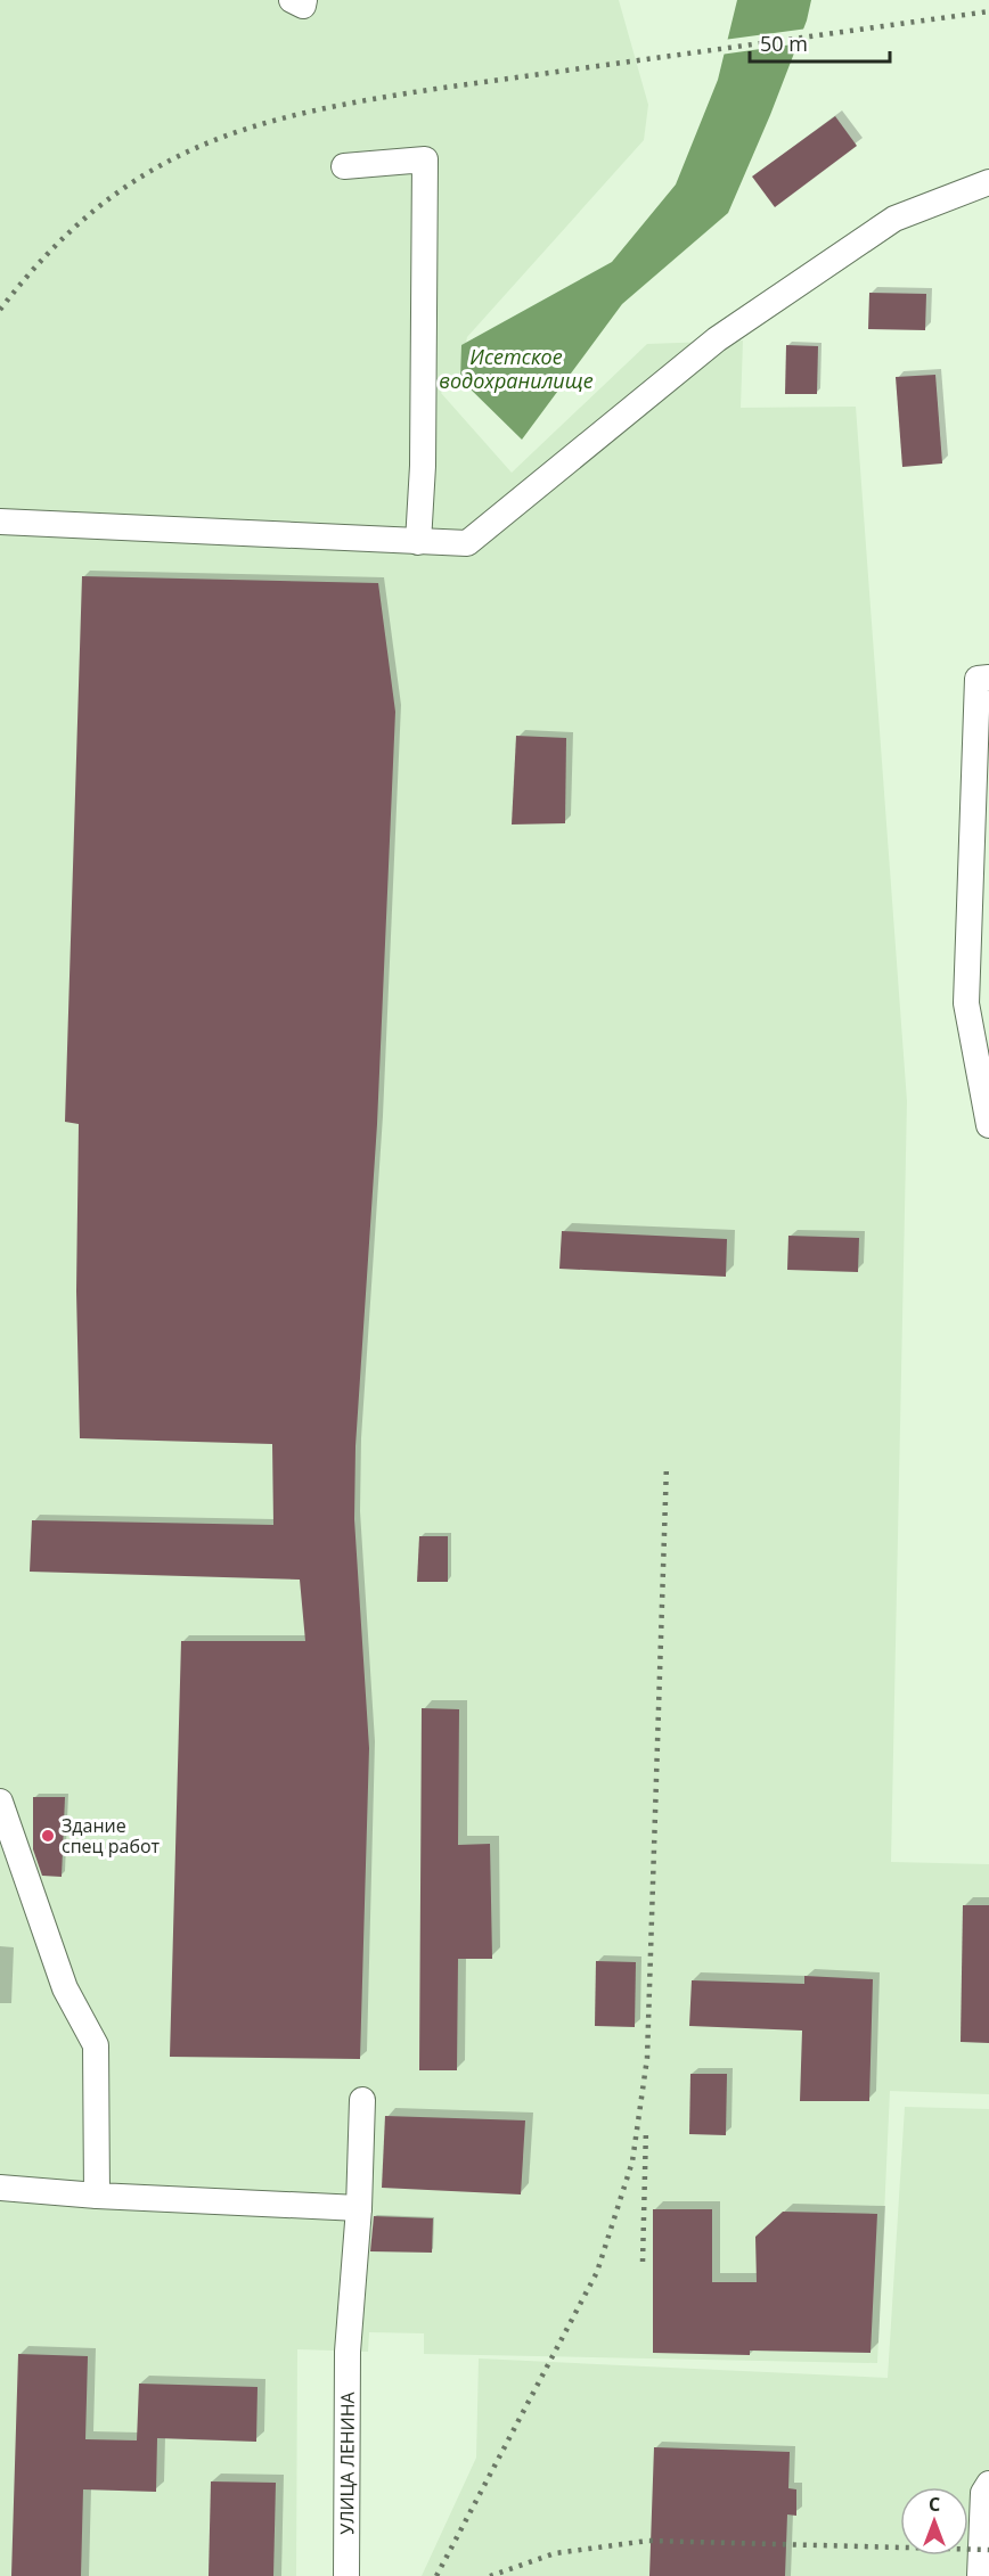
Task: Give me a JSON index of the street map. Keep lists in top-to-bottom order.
{
  "streets": {
    "street": ["УЛИЦА ЛЕНИНА"]
  },
  "water": ["Исетское водохранилище"],
  "places": ["Здание спец работ"],
  "scale_bar": "50 m",
  "north": "top"
}
